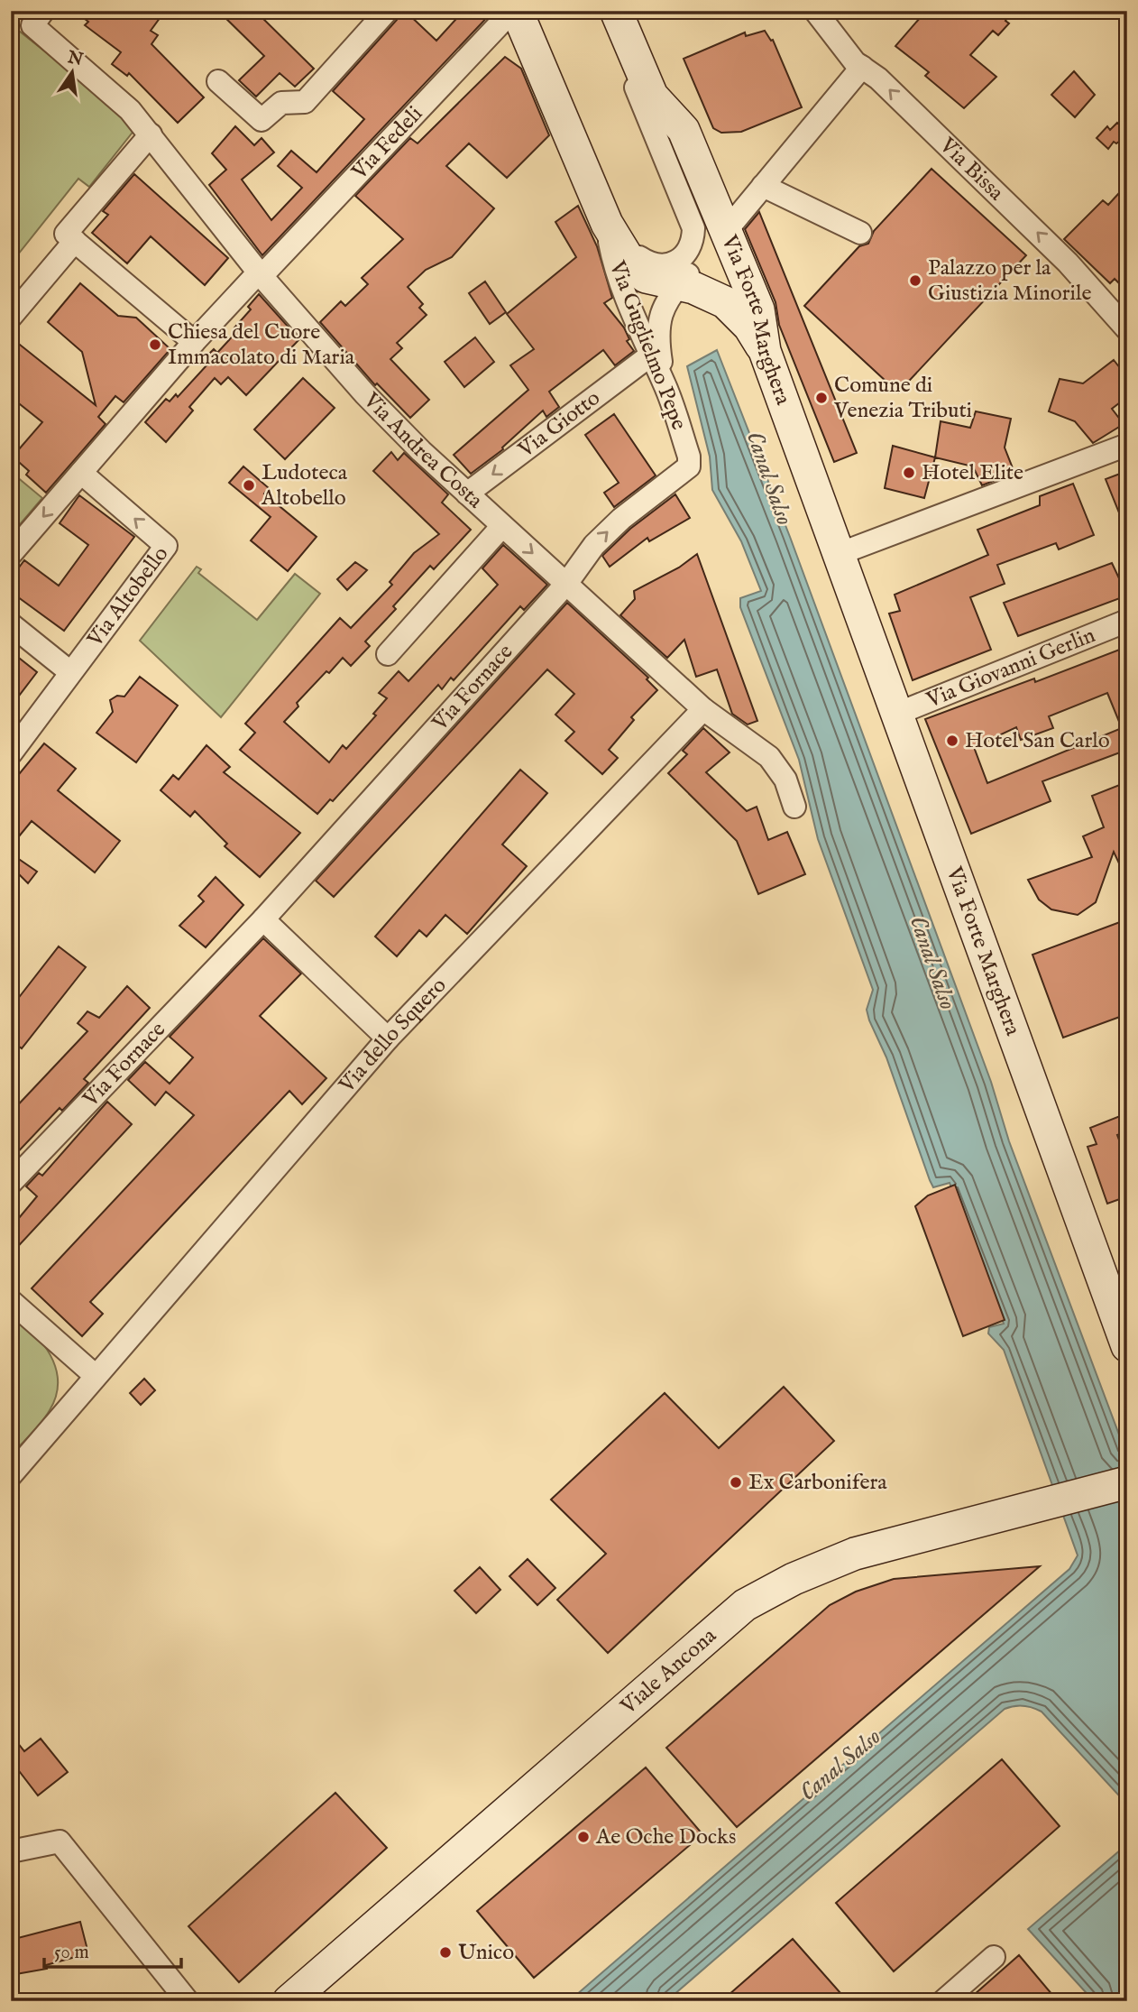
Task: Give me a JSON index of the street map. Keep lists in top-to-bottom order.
{
  "streets": {
    "street": [
      "Via Fedeli",
      "Via Bissa",
      "Via Forte Marghera",
      "Via Guglielmo Pepe",
      "Via Giotto",
      "Via Andrea Costa",
      "Via Altobello",
      "Via Giovanni Gerlin",
      "Via Fornace",
      "Via dello Squero",
      "Viale Ancona"
    ]
  },
  "crossings": [
    ["Via Fedeli", "Via Guglielmo Pepe"],
    ["Via Fedeli", "Via Andrea Costa"],
    ["Via Forte Marghera", "Via Guglielmo Pepe"],
    ["Via Forte Marghera", "Via Giotto"],
    ["Via Forte Marghera", "Via Giovanni Gerlin"],
    ["Via Guglielmo Pepe", "Via Giotto"],
    ["Via Guglielmo Pepe", "Via Fornace"],
    ["Via Giotto", "Via Andrea Costa"],
    ["Via Andrea Costa", "Via Fornace"],
    ["Via Andrea Costa", "Via dello Squero"]
  ],
  "one_way": ["Via Bissa", "Via Giotto"],
  "water": ["Canal Salso"],
  "places": [
    "Palazzo per la Giustizia Minorile",
    "Chiesa del Cuore Immacolato di Maria",
    "Comune di Venezia Tributi",
    "Hotel Elite",
    "Ludoteca Altobello",
    "Hotel San Carlo",
    "Ex Carbonifera",
    "Ae Oche Docks",
    "Unico"
  ],
  "scale_bar": "50 m",
  "north": "top"
}
